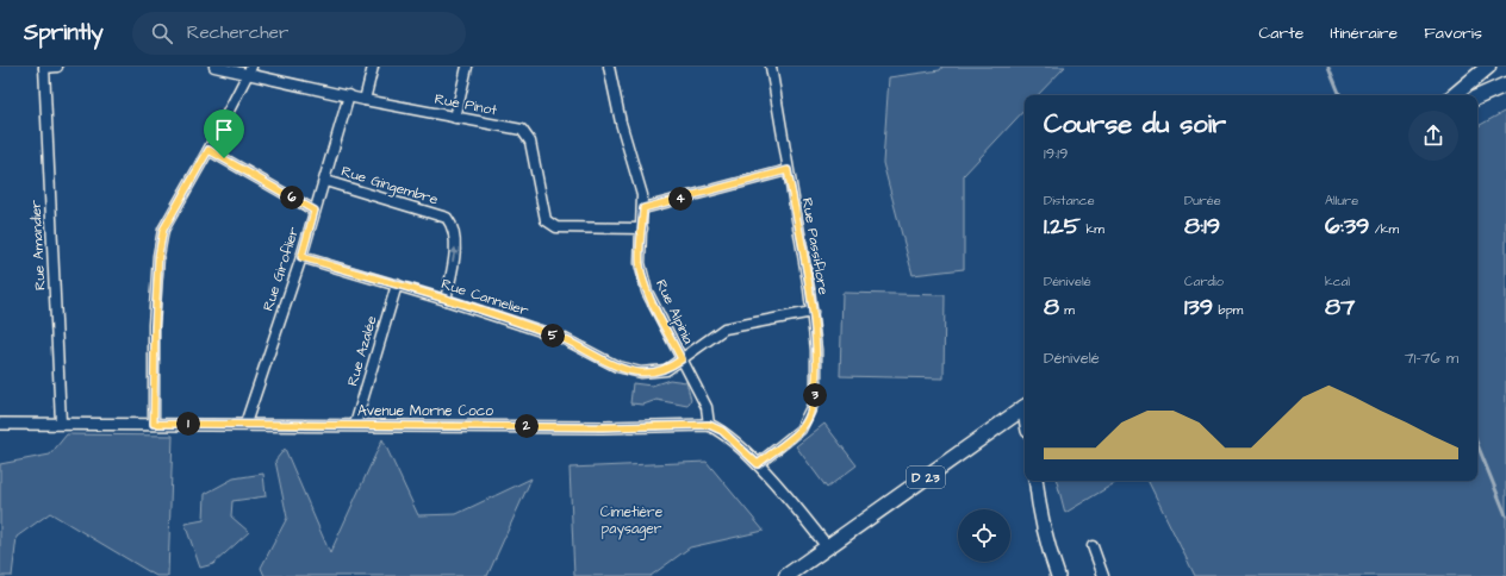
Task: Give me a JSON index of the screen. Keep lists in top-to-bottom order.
{
  "streets": {
    "main road": ["D 23"],
    "street": [
      "Rue Pinot",
      "Rue Gingembre",
      "Rue Amandier",
      "Rue Passiflore",
      "Rue Giroflier",
      "Rue Cannelier",
      "Rue Alpinia",
      "Rue Azalée",
      "Avenue Morne Coco"
    ]
  },
  "crossings": [
    ["Rue Pinot", "Rue Giroflier"],
    ["Rue Pinot", "Rue Alpinia"],
    ["Rue Gingembre", "Rue Giroflier"],
    ["Rue Gingembre", "Rue Cannelier"],
    ["Rue Amandier", "Avenue Morne Coco"],
    ["Rue Passiflore", "Rue Cannelier"],
    ["Rue Giroflier", "Rue Cannelier"],
    ["Rue Giroflier", "Avenue Morne Coco"],
    ["Rue Cannelier", "Rue Alpinia"],
    ["Rue Cannelier", "Rue Azalée"],
    ["Rue Alpinia", "Avenue Morne Coco"],
    ["Rue Azalée", "Avenue Morne Coco"]
  ],
  "parks": ["Cimetière paysager"],
  "page": {
    "header": "Sprintly",
    "search": "Rechercher",
    "nav": ["Carte", "Itinéraire", "Favoris"],
    "heading": ["Course du soir", "19:19"],
    "stats": [
      ["Distance", "1.25 km"],
      ["Durée", "8:19"],
      ["Allure", "6:39 /km"],
      ["Dénivelé", "8 m"],
      ["Cardio", "139 bpm"],
      ["kcal", "87"]
    ],
    "pins": [
      "6",
      "4",
      "5",
      "3",
      "1",
      "2"
    ],
    "chart": ["Dénivelé", "71–76 m"]
  }
}
